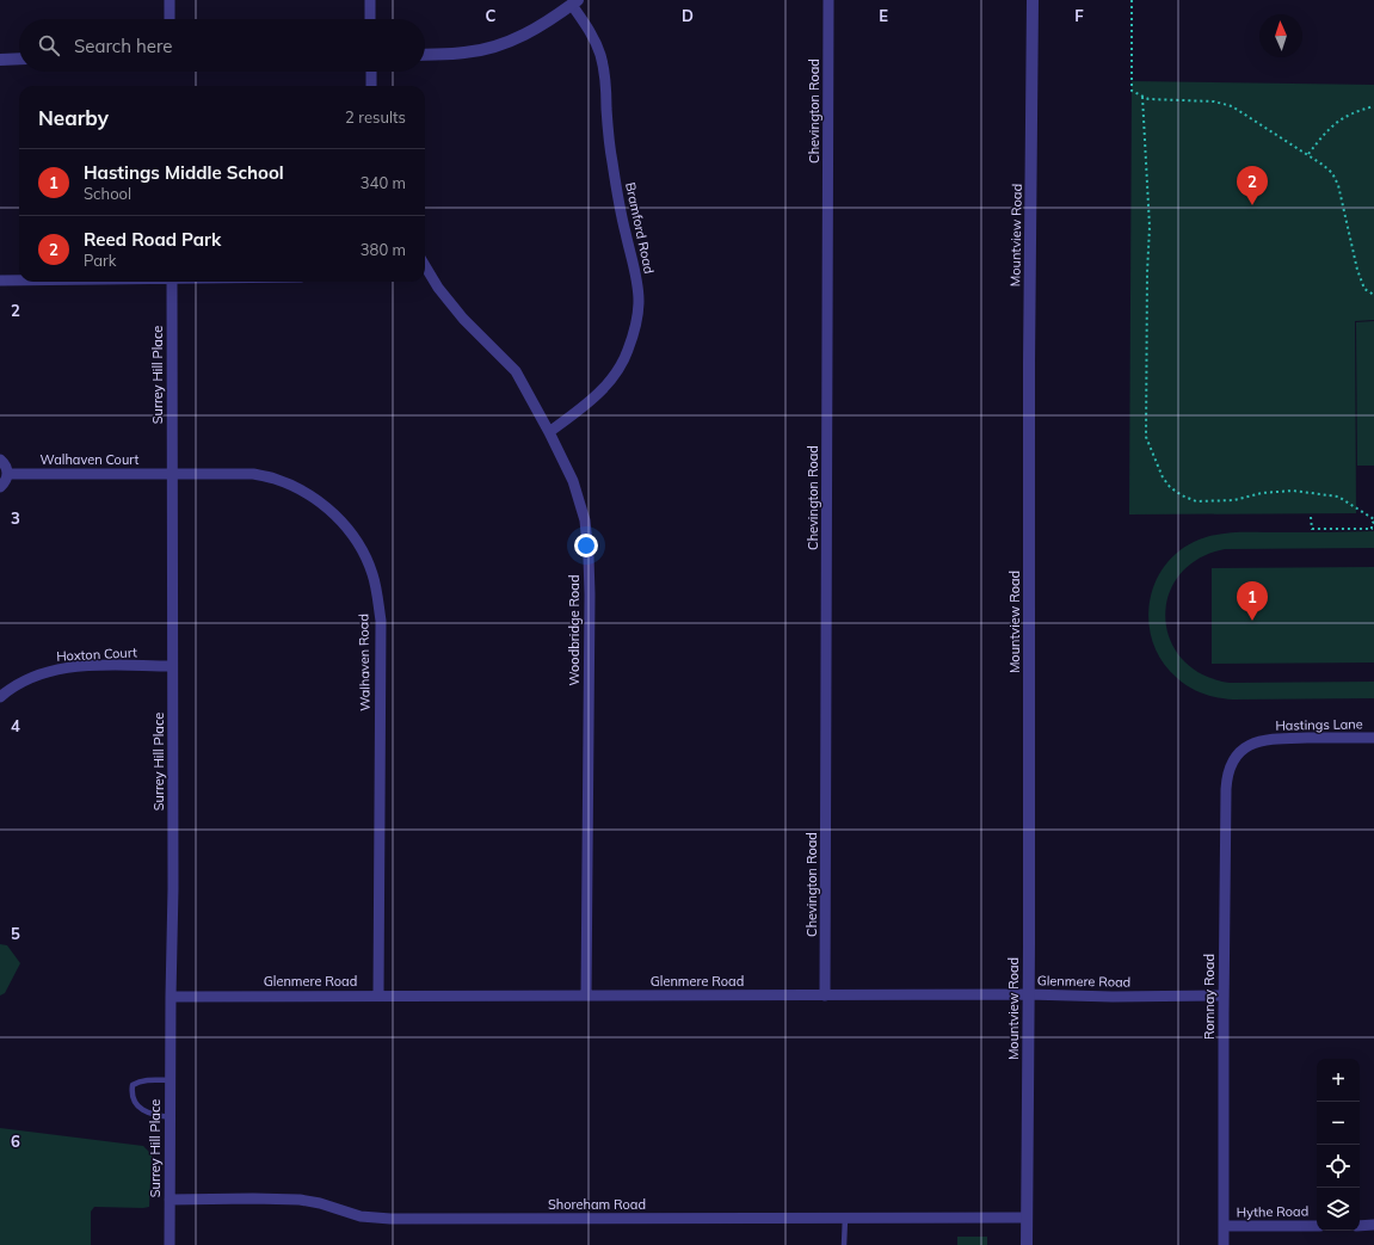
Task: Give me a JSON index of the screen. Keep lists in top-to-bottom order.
{
  "streets": {
    "street": [
      "Chevington Road",
      "Bramford Road",
      "Mountview Road",
      "Surrey Hill Place",
      "Walhaven Court",
      "Woodbridge Road",
      "Hoxton Court",
      "Walhaven Road",
      "Hastings Lane",
      "Glenmere Road",
      "Romnay Road",
      "Shoreham Road",
      "Hythe Road"
    ]
  },
  "crossings": [
    ["Chevington Road", "Glenmere Road"],
    ["Bramford Road", "Woodbridge Road"],
    ["Mountview Road", "Glenmere Road"],
    ["Mountview Road", "Shoreham Road"],
    ["Surrey Hill Place", "Walhaven Court"],
    ["Surrey Hill Place", "Hoxton Court"],
    ["Surrey Hill Place", "Walhaven Road"],
    ["Surrey Hill Place", "Glenmere Road"],
    ["Surrey Hill Place", "Shoreham Road"],
    ["Walhaven Court", "Walhaven Road"],
    ["Woodbridge Road", "Glenmere Road"],
    ["Walhaven Road", "Glenmere Road"],
    ["Hastings Lane", "Romnay Road"],
    ["Glenmere Road", "Romnay Road"],
    ["Romnay Road", "Hythe Road"]
  ],
  "north": "top",
  "page": {
    "search": "Search here",
    "heading": ["Nearby", "2 results"],
    "list": [
      {
        "mark": "1",
        "name": "Hastings Middle School",
        "note": "School",
        "value": "340 m"
      },
      {
        "mark": "2",
        "name": "Reed Road Park",
        "note": "Park",
        "value": "380 m"
      }
    ],
    "pins": ["2", "1"],
    "map_buttons": ["+", "−"]
  },
  "grid": {
    "columns": [
      "C",
      "D",
      "E",
      "F"
    ],
    "rows": [
      "2",
      "3",
      "4",
      "5",
      "6"
    ]
  }
}
